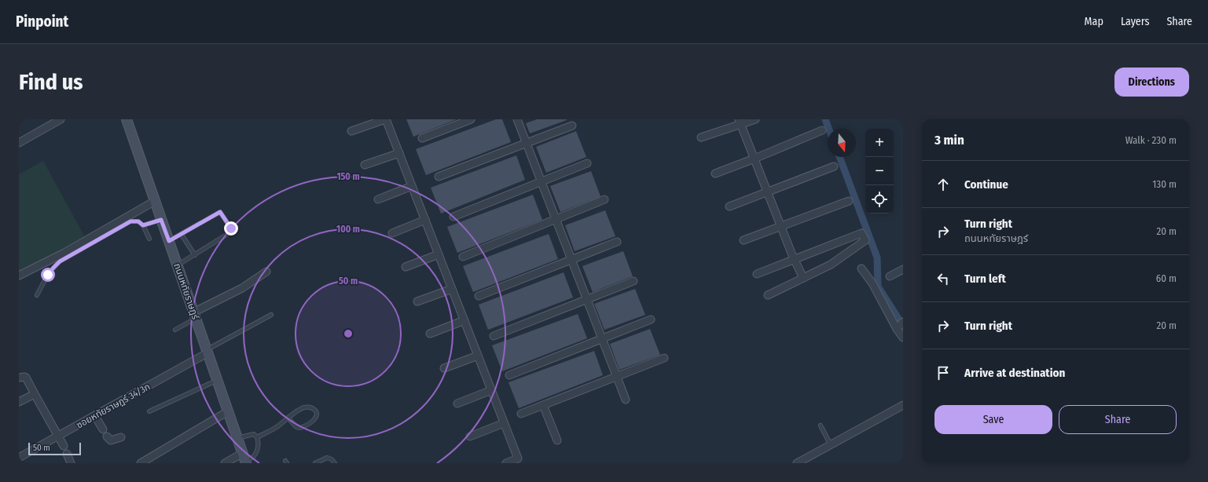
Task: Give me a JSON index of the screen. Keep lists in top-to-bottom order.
{
  "streets": {
    "main road": ["ถนนหทัยราษฎร์"],
    "street": ["ซอยหทัยราษฎร์ 34/3ก"]
  },
  "crossings": [
    ["ถนนหทัยราษฎร์", "ซอยหทัยราษฎร์ 34/3ก"]
  ],
  "scale_bar": "50 m",
  "north": "bottom",
  "page": {
    "header": "Pinpoint",
    "nav": ["Map", "Layers", "Share"],
    "buttons": [
      "Directions",
      ["Save", "Share"]
    ],
    "title": "Find us",
    "heading": ["3 min", "Walk · 230 m"],
    "map_buttons": ["+", "−"],
    "list": [
      ["Continue", "130 m"],
      ["Turn right", "ถนนหทัยราษฎร์", "20 m"],
      ["Turn left", "60 m"],
      ["Turn right", "20 m"],
      "Arrive at destination"
    ],
    "scale": "50 m"
  },
  "rings": ["150 m", "100 m", "50 m"]
}
